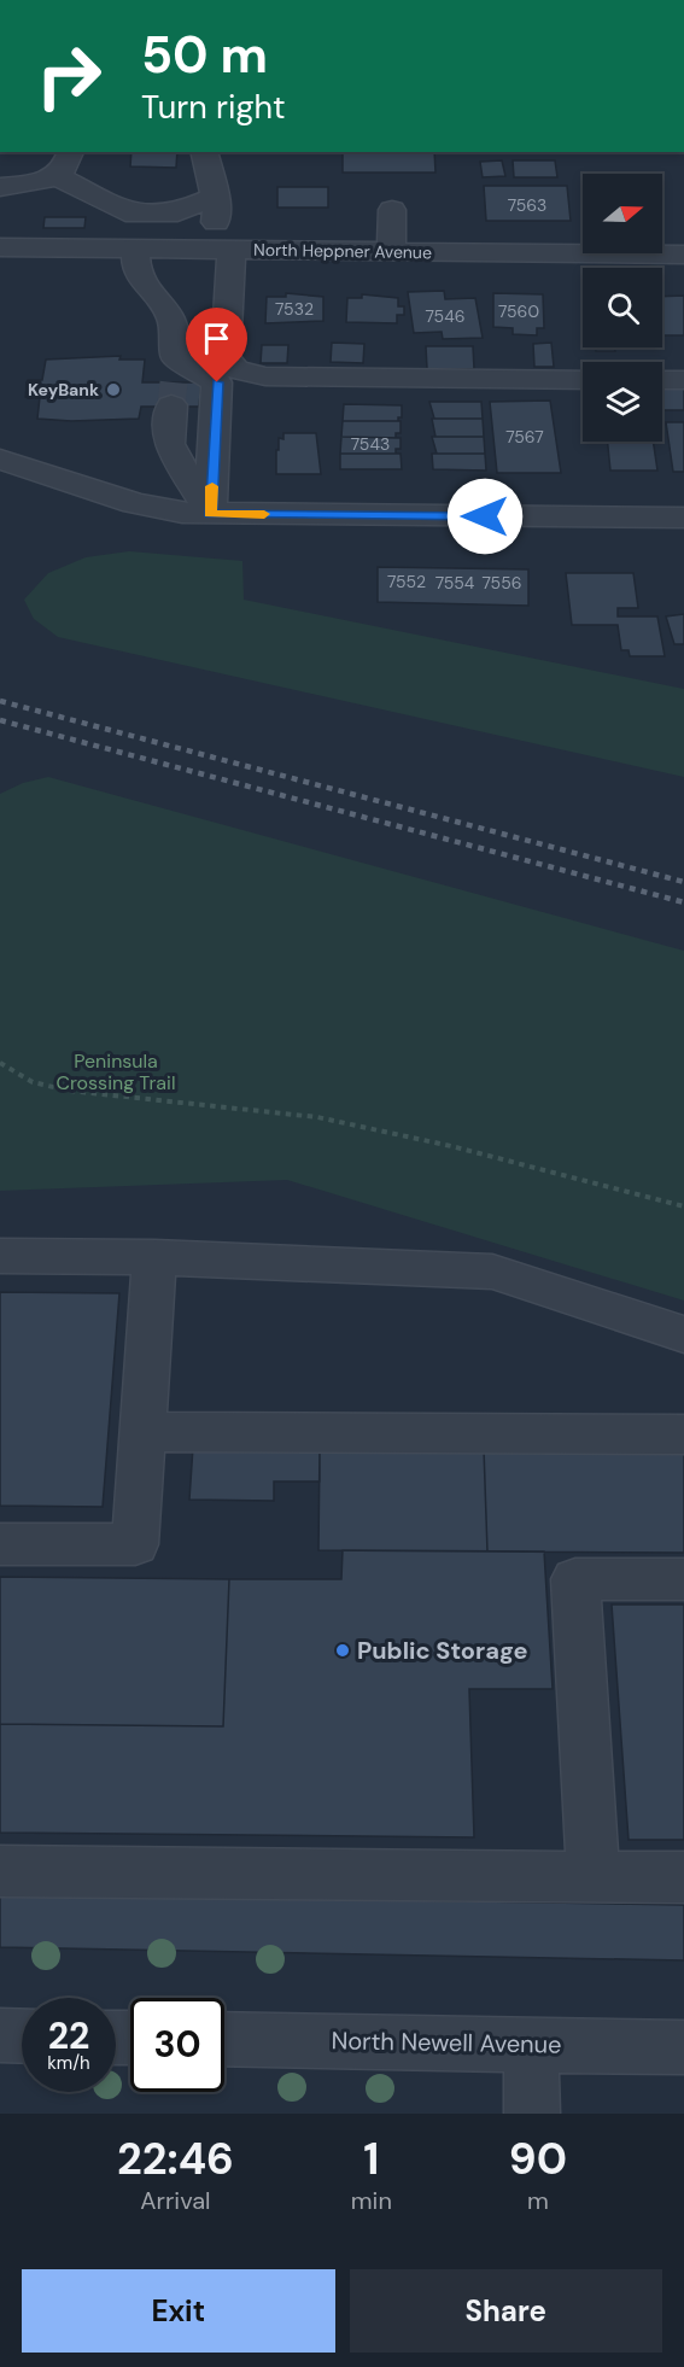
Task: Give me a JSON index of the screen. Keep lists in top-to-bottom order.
{
  "streets": {
    "street": ["North Heppner Avenue", "North Newell Avenue"]
  },
  "parks": ["Peninsula Crossing Trail"],
  "places": ["KeyBank", "Public Storage"],
  "house_numbers": [
    "7563",
    "7532",
    "7560",
    "7546",
    "7567",
    "7543",
    "7552",
    "7554",
    "7556"
  ],
  "north": "right",
  "page": {
    "turn": ["50 m", "Turn right"],
    "speed": "22 km/h",
    "limit": "30",
    "eta": [
      "22:46",
      "Arrival",
      "1",
      "min",
      "90",
      "m"
    ],
    "buttons": ["Exit", "Share"]
  }
}
